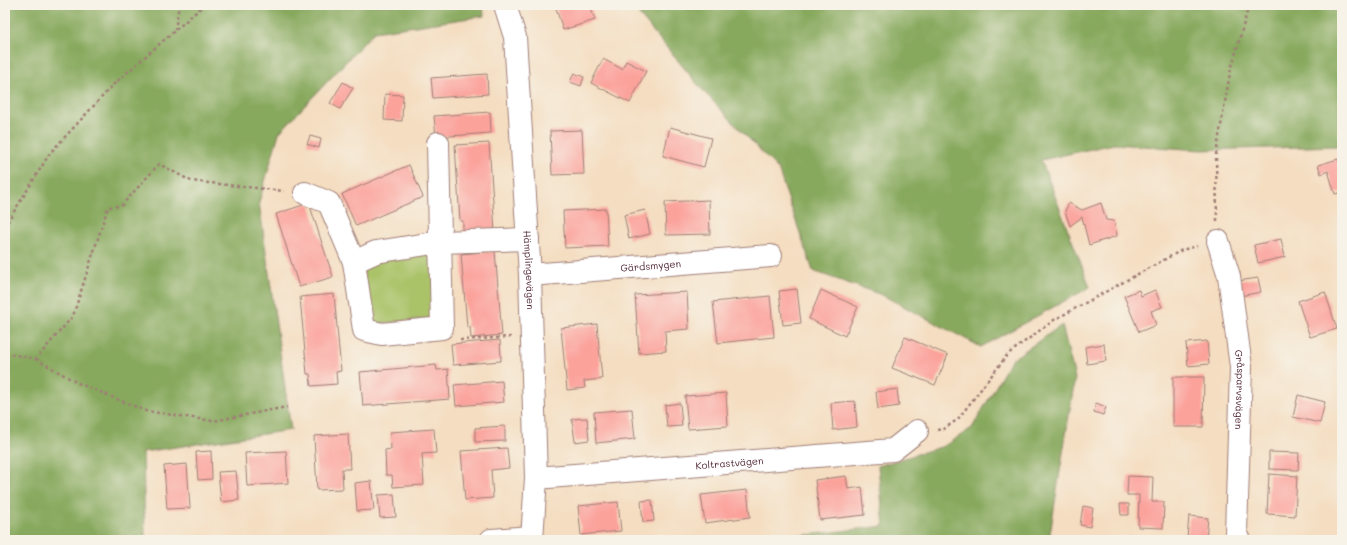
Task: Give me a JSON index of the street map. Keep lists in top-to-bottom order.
{
  "streets": {
    "street": [
      "Gärdsmygen",
      "Hämplingevägen",
      "Gråsparvsvägen",
      "Koltrastvägen"
    ]
  },
  "crossings": [
    ["Gärdsmygen", "Hämplingevägen"],
    ["Hämplingevägen", "Koltrastvägen"]
  ]
}
